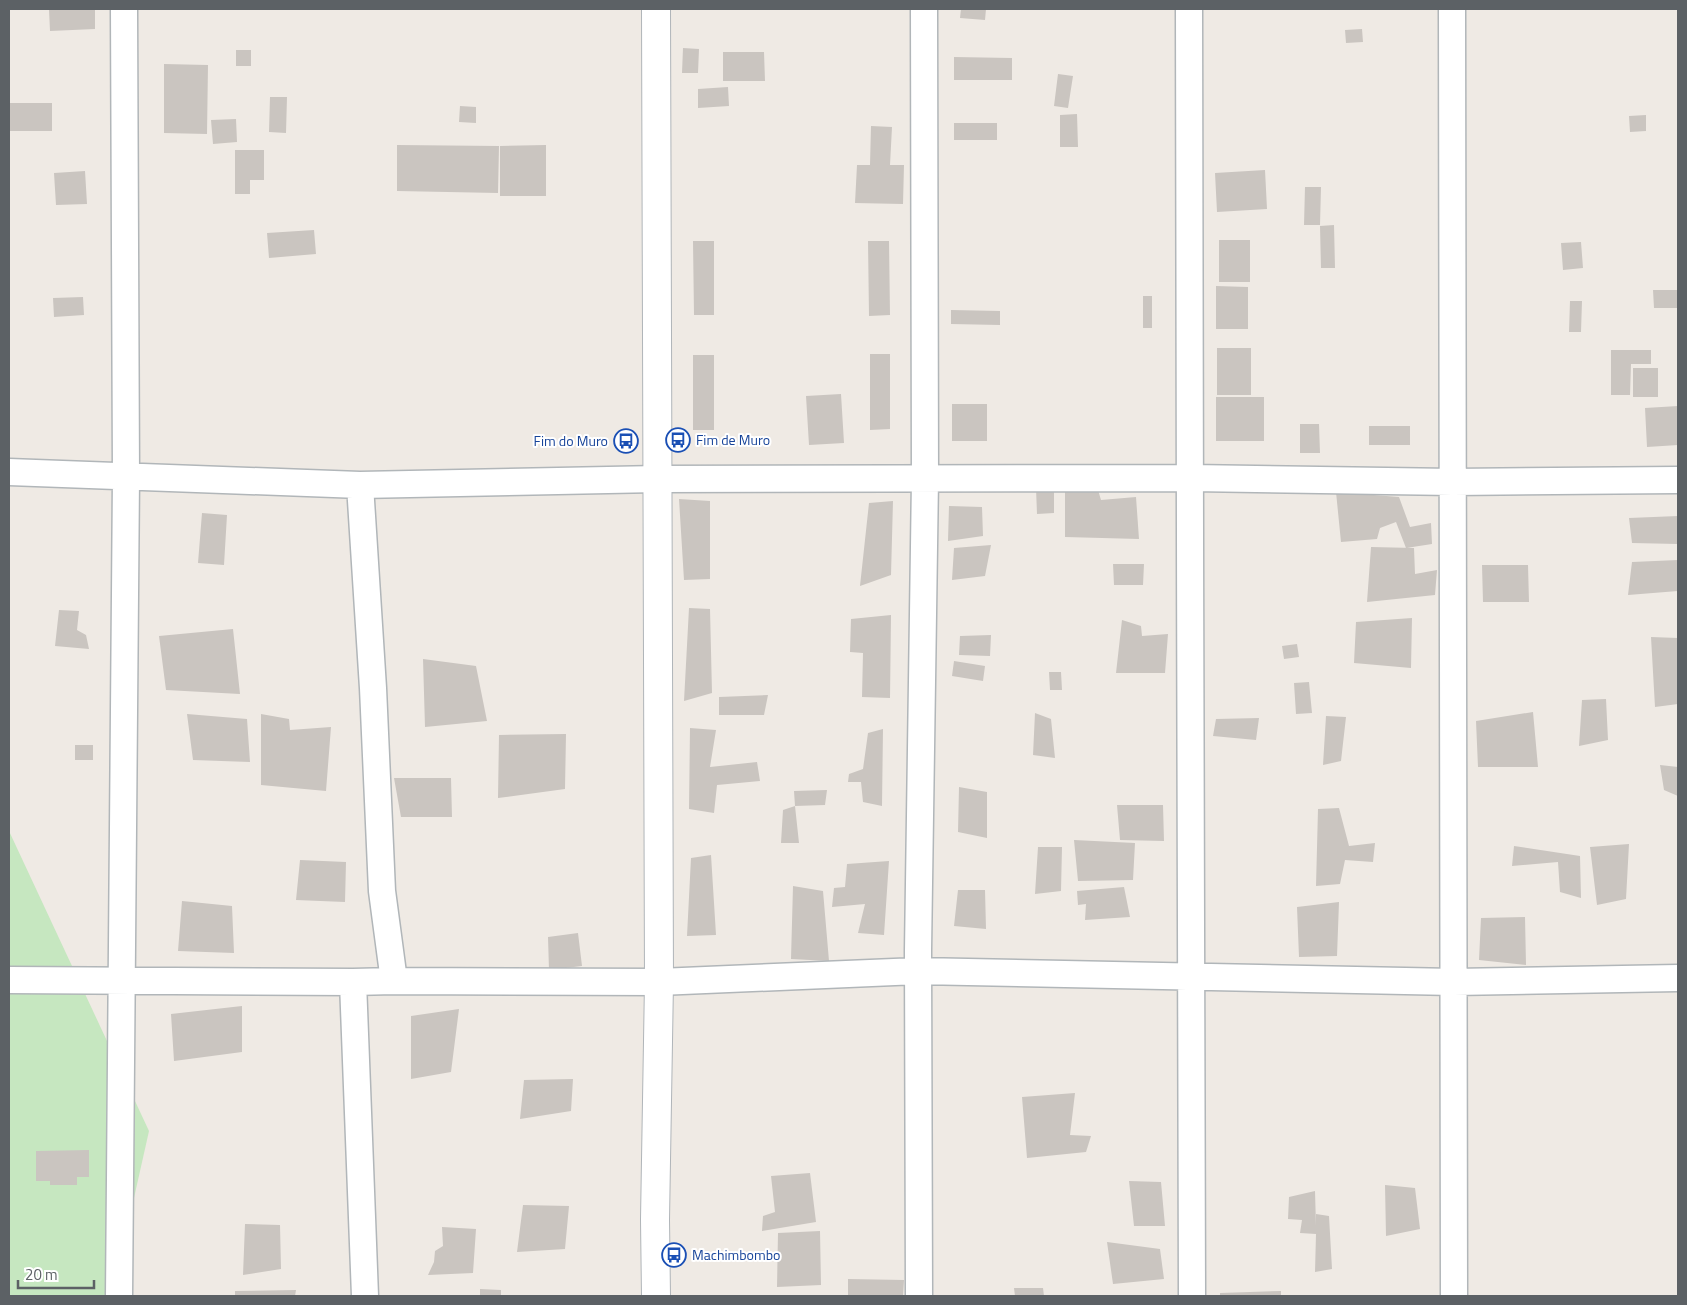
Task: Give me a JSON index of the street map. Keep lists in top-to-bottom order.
{
  "places": {
    "bus stop": ["Fim de Muro", "Fim do Muro", "Machimbombo"]
  },
  "scale_bar": "20 m"
}
